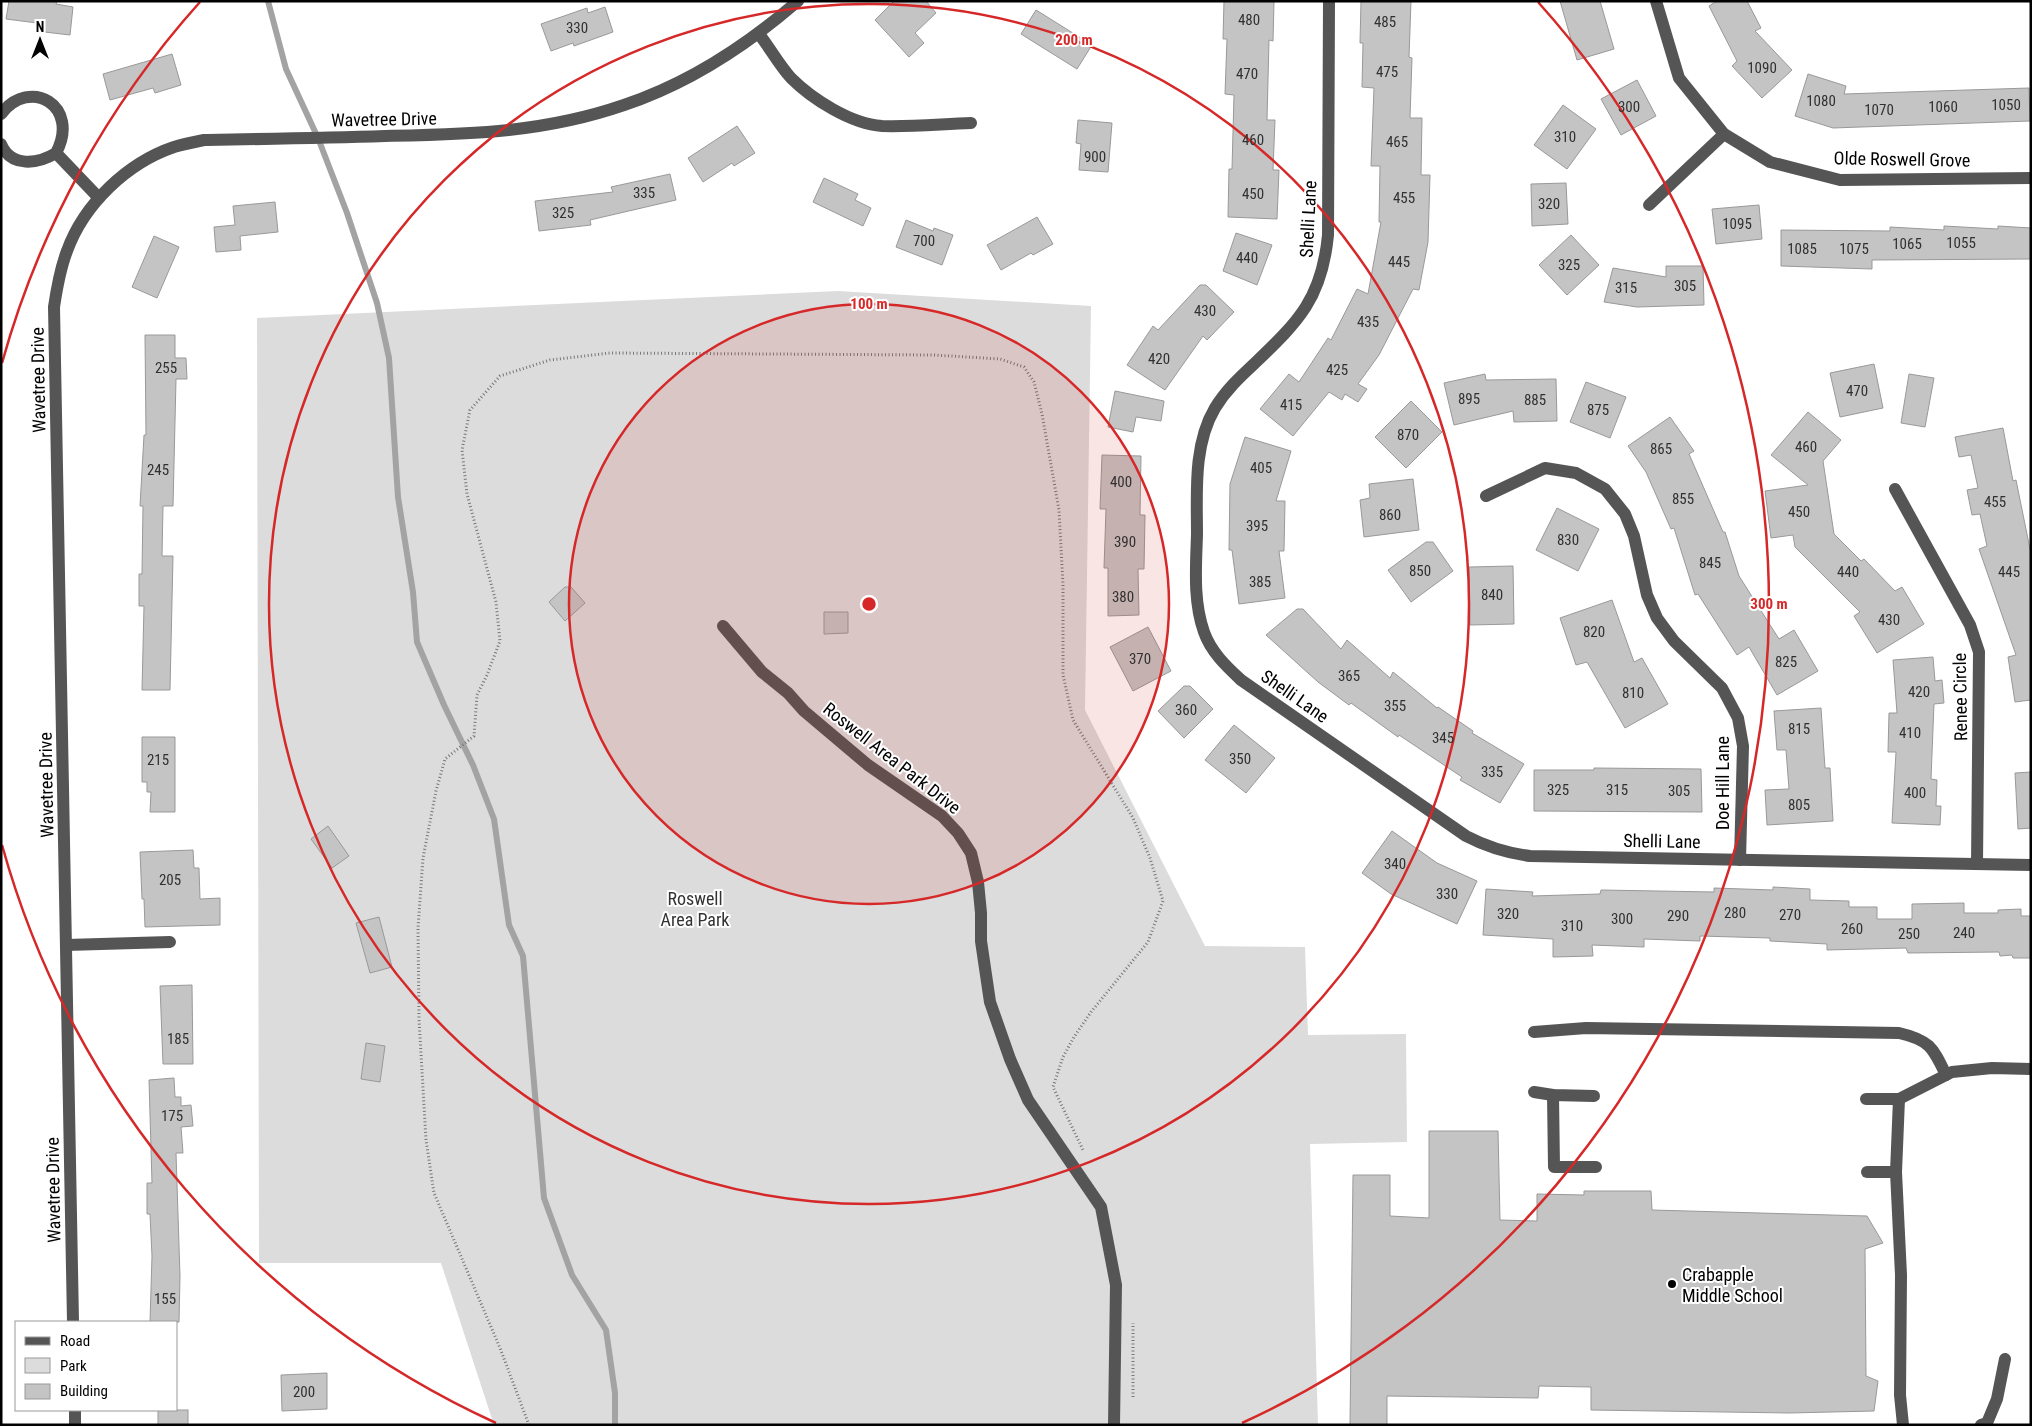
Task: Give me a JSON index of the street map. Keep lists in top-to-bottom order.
{
  "streets": {
    "street": [
      "Wavetree Drive",
      "Olde Roswell Grove",
      "Shelli Lane",
      "Renee Circle",
      "Roswell Area Park Drive",
      "Doe Hill Lane"
    ]
  },
  "crossings": [
    ["Shelli Lane", "Renee Circle"],
    ["Shelli Lane", "Doe Hill Lane"]
  ],
  "parks": ["Roswell Area Park"],
  "places": ["Crabapple Middle School"],
  "house_numbers": [
    "480",
    "485",
    "330",
    "1090",
    "475",
    "470",
    "1080",
    "1050",
    "300",
    "1060",
    "1070",
    "310",
    "460",
    "465",
    "900",
    "335",
    "450",
    "455",
    "320",
    "325",
    "1095",
    "700",
    "1055",
    "1065",
    "1085",
    "1075",
    "440",
    "445",
    "325",
    "305",
    "315",
    "430",
    "435",
    "420",
    "255",
    "425",
    "470",
    "895",
    "885",
    "415",
    "875",
    "870",
    "460",
    "865",
    "405",
    "245",
    "400",
    "855",
    "455",
    "450",
    "860",
    "395",
    "830",
    "390",
    "845",
    "850",
    "440",
    "445",
    "385",
    "840",
    "380",
    "430",
    "820",
    "370",
    "825",
    "365",
    "420",
    "810",
    "355",
    "360",
    "815",
    "410",
    "345",
    "350",
    "215",
    "335",
    "325",
    "315",
    "305",
    "400",
    "805",
    "340",
    "205",
    "330",
    "280",
    "320",
    "270",
    "290",
    "300",
    "310",
    "260",
    "240",
    "250",
    "185",
    "175",
    "155",
    "200"
  ],
  "legend": ["Road", "Park", "Building"],
  "north": "top",
  "rings": ["200 m", "100 m", "300 m"]
}
